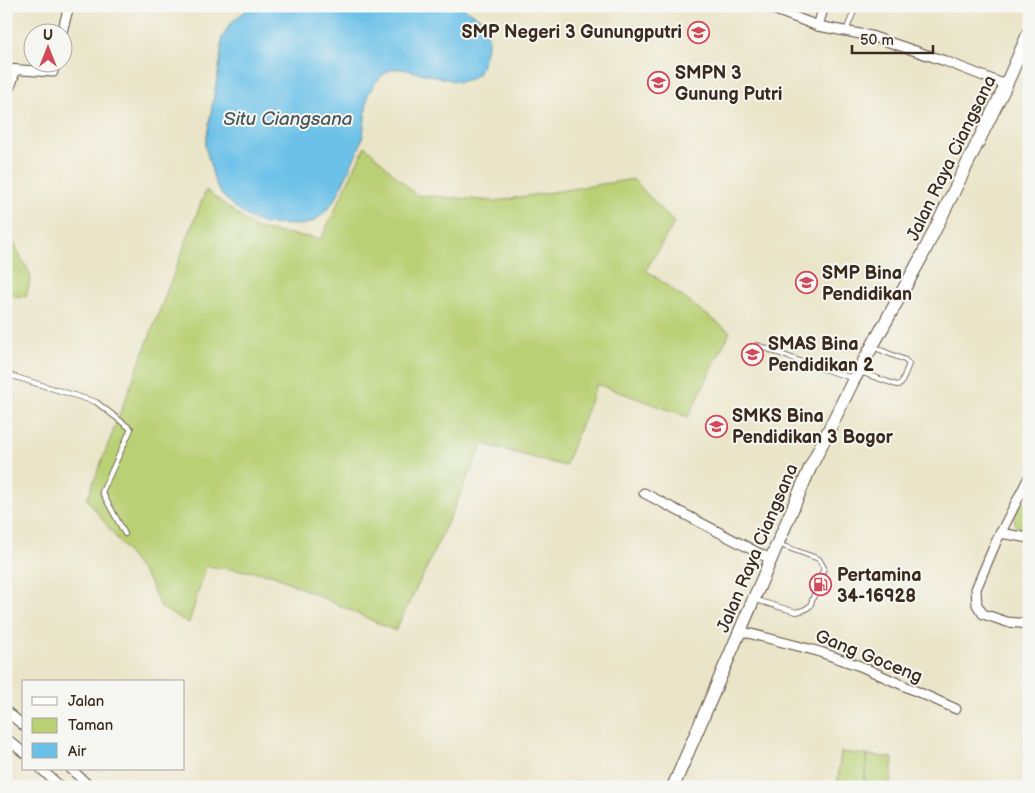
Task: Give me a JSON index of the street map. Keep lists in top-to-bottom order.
{
  "streets": {
    "main road": ["Jalan Raya Ciangsana"],
    "street": ["Gang Goceng"]
  },
  "crossings": [
    ["Jalan Raya Ciangsana", "Gang Goceng"]
  ],
  "water": ["Situ Ciangsana"],
  "places": {
    "school or university": [
      "SMP Negeri 3 Gunungputri",
      "SMPN 3 Gunung Putri",
      "SMP Bina Pendidikan",
      "SMAS Bina Pendidikan 2",
      "SMKS Bina Pendidikan 3 Bogor"
    ],
    "fuel station": ["Pertamina 34-16928"]
  },
  "legend": ["Jalan", "Taman", "Air"],
  "scale_bar": "50 m",
  "north": "top"
}
